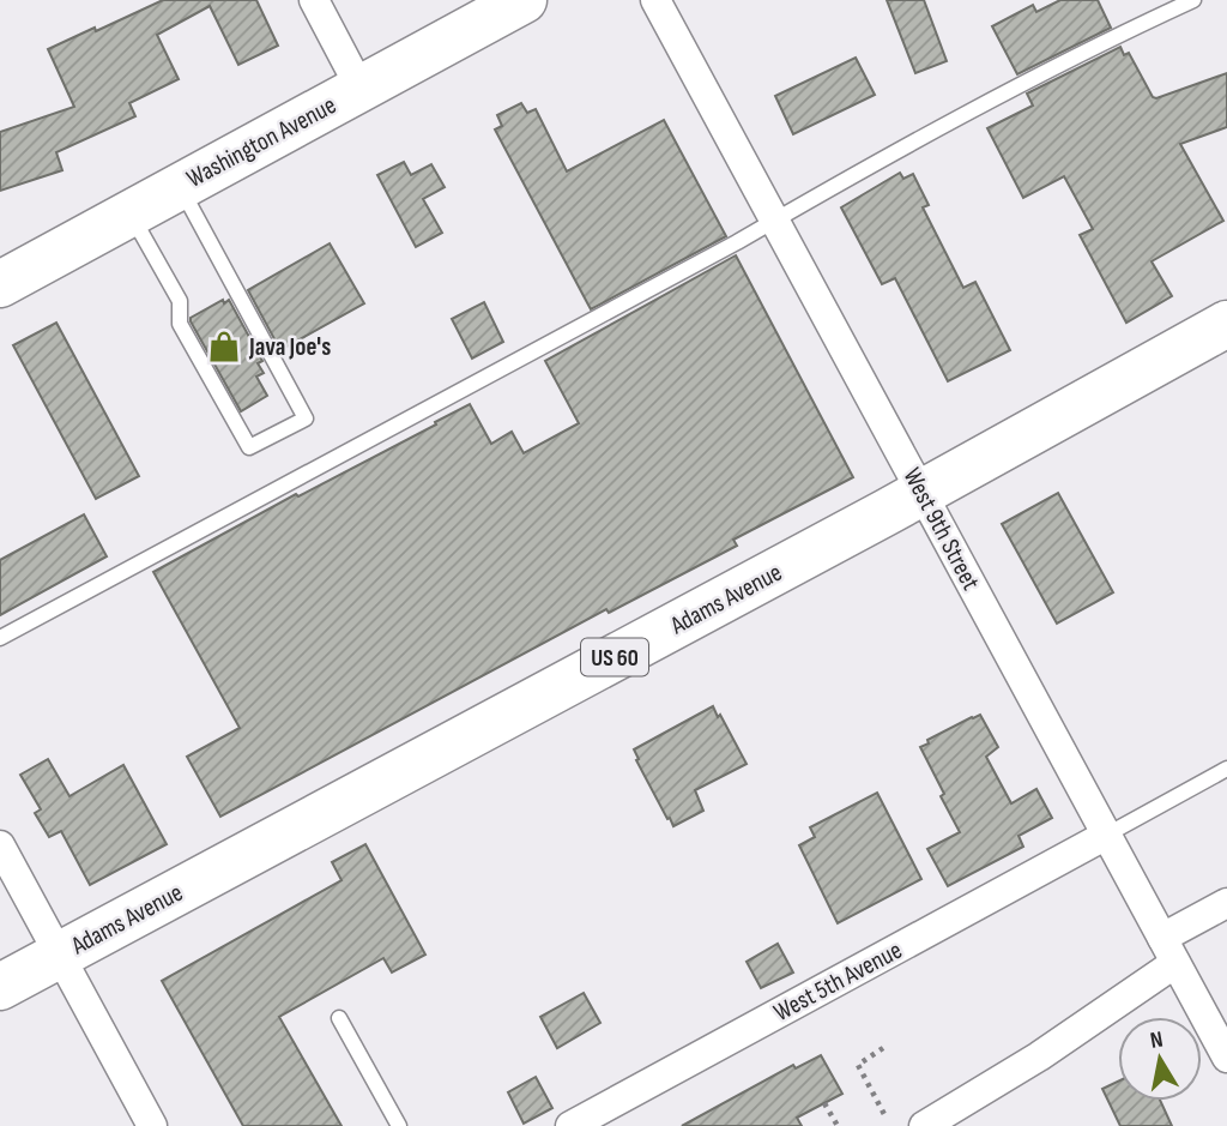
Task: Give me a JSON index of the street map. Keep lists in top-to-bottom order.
{
  "streets": {
    "main road": ["Washington Avenue", "Adams Avenue", "US 60"],
    "street": ["West 9th Street", "West 5th Avenue"]
  },
  "crossings": [
    ["West 9th Street", "Adams Avenue"],
    ["West 9th Street", "West 5th Avenue"]
  ],
  "places": {
    "shop": ["Java Joe's"]
  },
  "north": "top"
}
